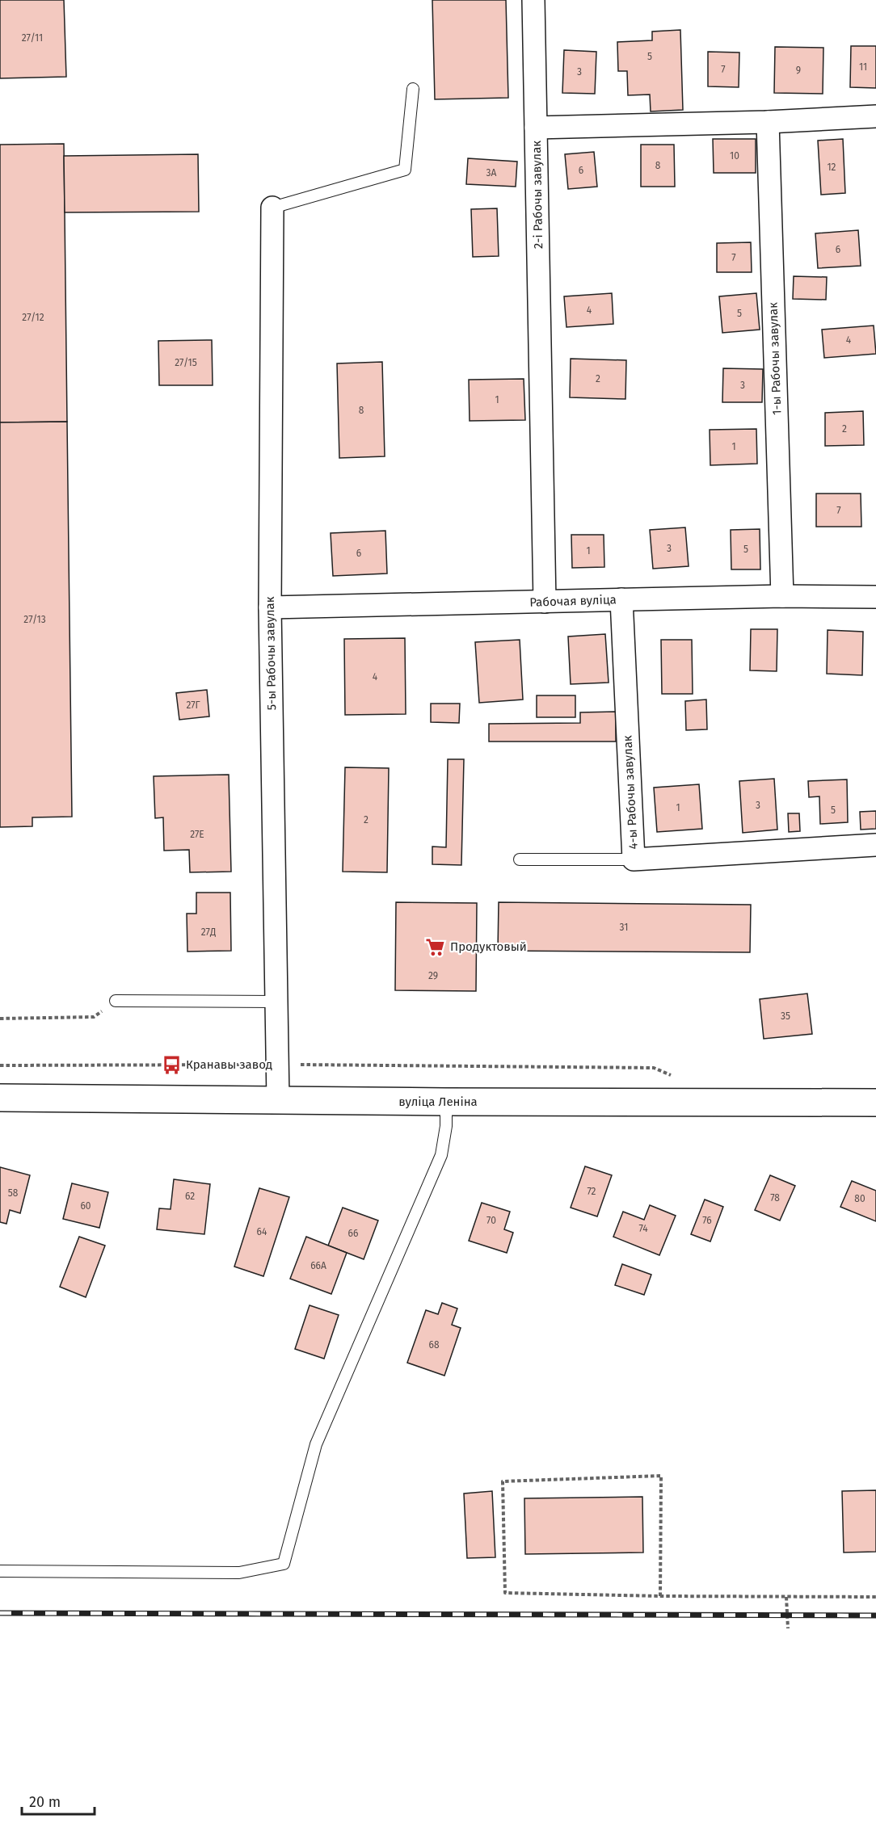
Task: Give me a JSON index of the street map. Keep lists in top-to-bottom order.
{
  "streets": {
    "main road": ["вуліца Леніна"],
    "street": [
      "2-і Рабочы завулак",
      "1-ы Рабочы завулак",
      "Рабочая вуліца",
      "5-ы Рабочы завулак",
      "4-ы Рабочы завулак"
    ]
  },
  "crossings": [
    ["2-і Рабочы завулак", "1-ы Рабочы завулак"],
    ["2-і Рабочы завулак", "Рабочая вуліца"],
    ["1-ы Рабочы завулак", "Рабочая вуліца"],
    ["Рабочая вуліца", "5-ы Рабочы завулак"],
    ["Рабочая вуліца", "4-ы Рабочы завулак"],
    ["5-ы Рабочы завулак", "вуліца Леніна"]
  ],
  "places": {
    "supermarket": ["Продуктовый"],
    "bus stop": ["Кранавы завод"]
  },
  "house_numbers": [
    "27/11",
    "5",
    "11",
    "7",
    "9",
    "3",
    "10",
    "8",
    "12",
    "6",
    "3А",
    "6",
    "7",
    "4",
    "5",
    "27/12",
    "4",
    "27/15",
    "2",
    "3",
    "1",
    "8",
    "2",
    "1",
    "7",
    "3",
    "5",
    "1",
    "6",
    "27/13",
    "4",
    "27Г",
    "3",
    "1",
    "5",
    "2",
    "27Е",
    "31",
    "27Д",
    "29",
    "35",
    "72",
    "58",
    "62",
    "78",
    "80",
    "60",
    "70",
    "76",
    "74",
    "64",
    "66",
    "66А",
    "68"
  ],
  "scale_bar": "20 m"
}
